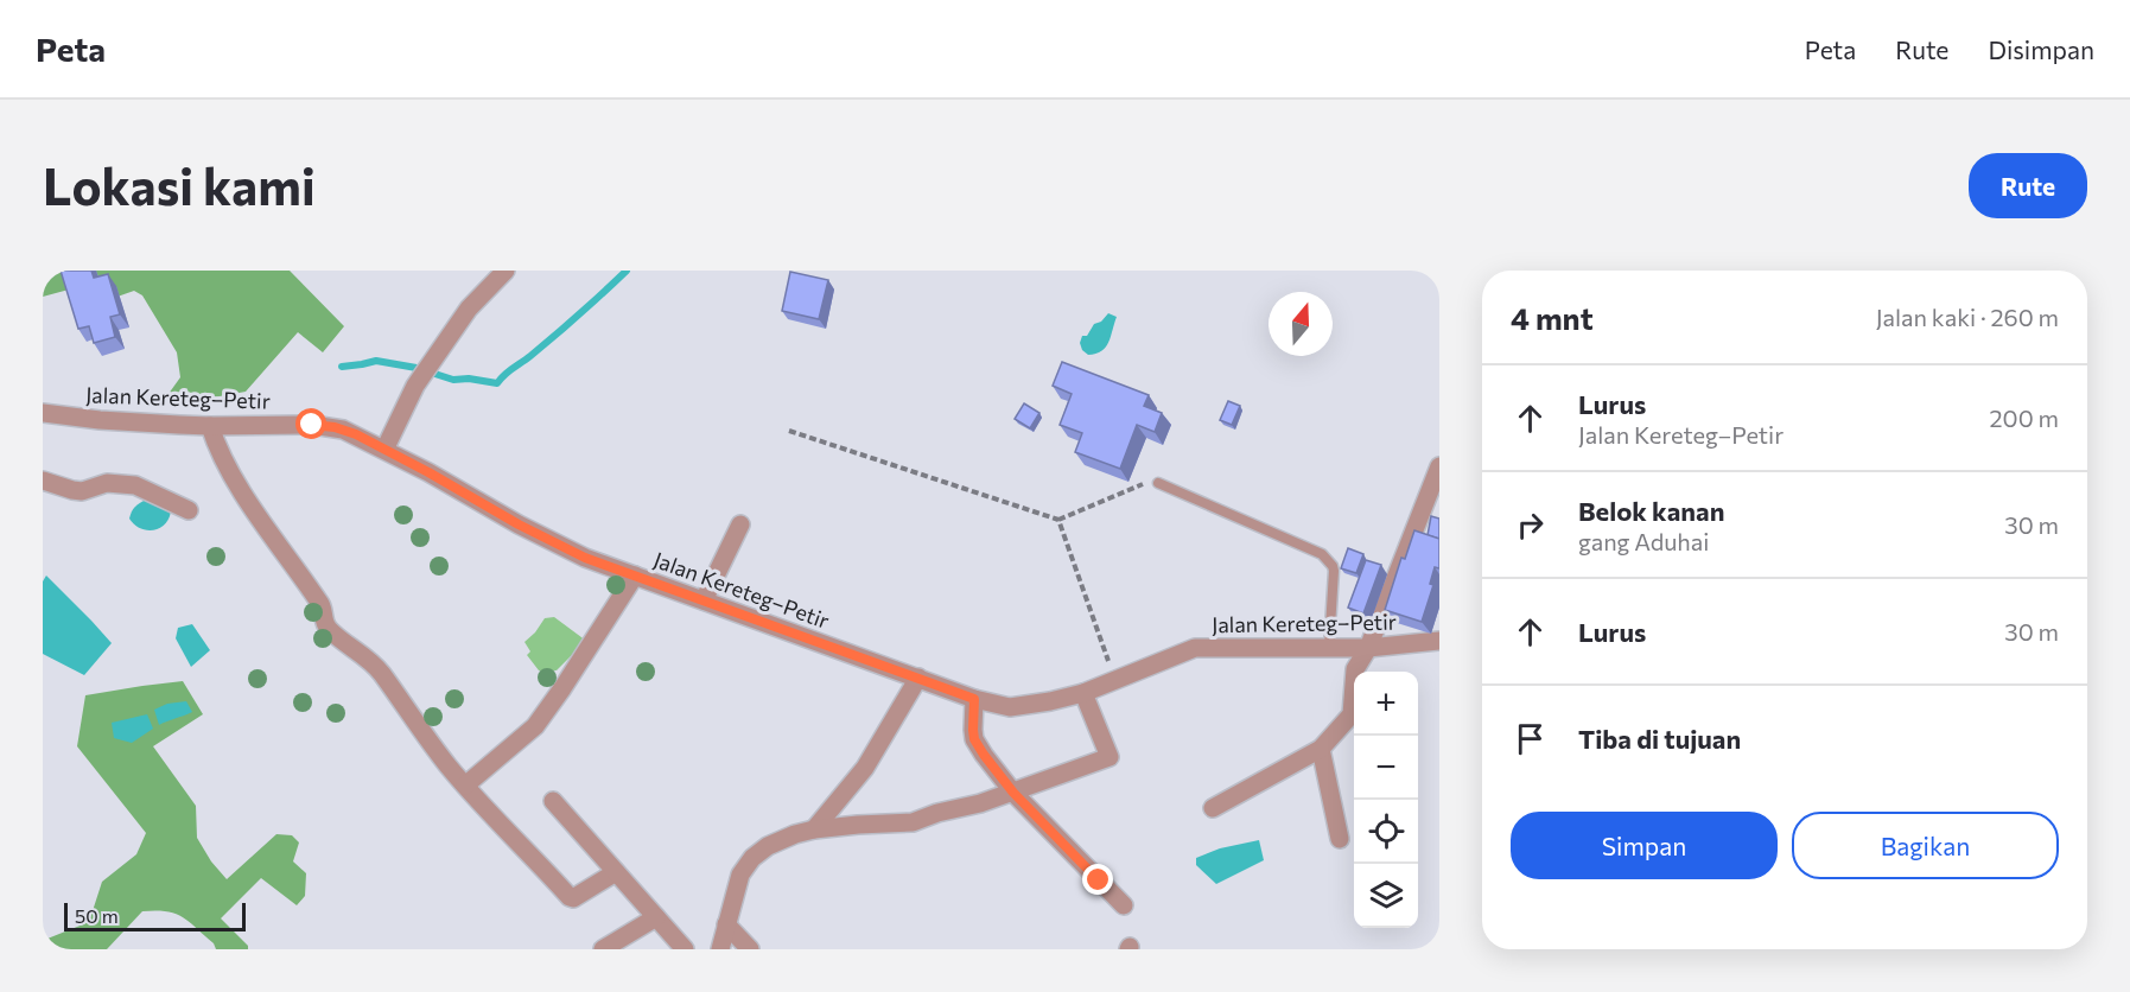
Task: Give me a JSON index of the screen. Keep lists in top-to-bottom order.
{
  "streets": {
    "street": ["Jalan Kereteg–Petir"]
  },
  "scale_bar": "50 m",
  "north": "top",
  "page": {
    "header": "Peta",
    "nav": ["Peta", "Rute", "Disimpan"],
    "buttons": [
      "Rute",
      ["Simpan", "Bagikan"]
    ],
    "title": "Lokasi kami",
    "heading": ["4 mnt", "Jalan kaki · 260 m"],
    "list": [
      ["Lurus", "Jalan Kereteg–Petir", "200 m"],
      ["Belok kanan", "gang Aduhai", "30 m"],
      ["Lurus", "30 m"],
      "Tiba di tujuan"
    ],
    "map_buttons": ["+", "−"],
    "scale": "50 m"
  }
}
